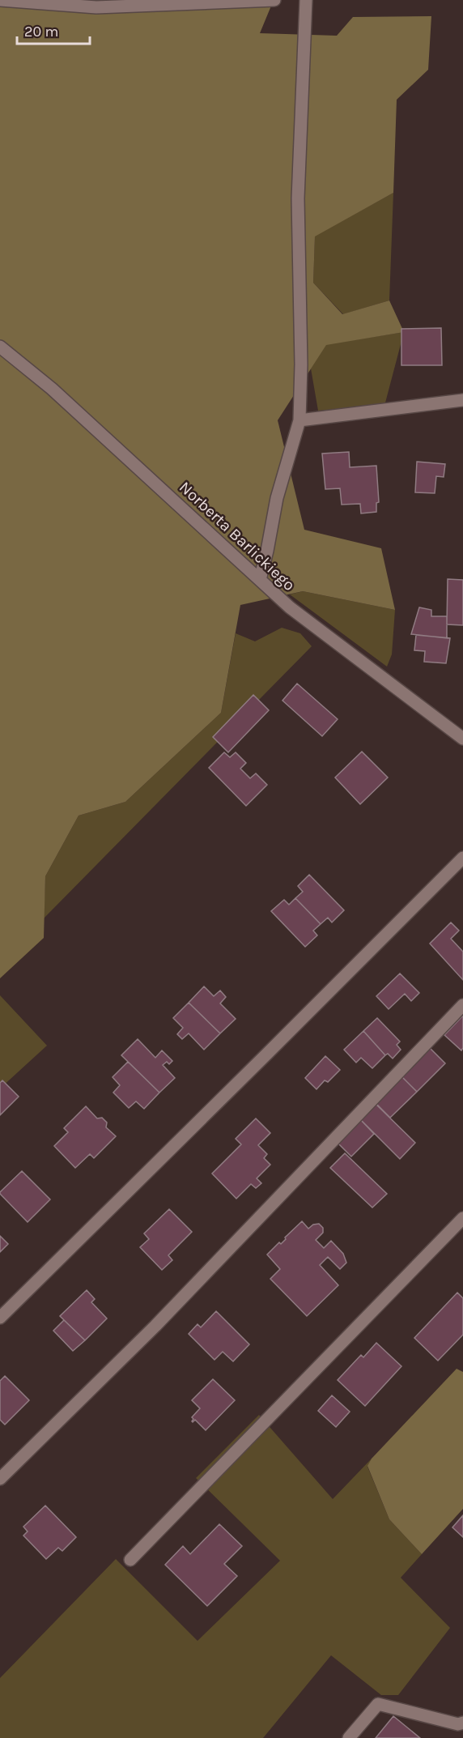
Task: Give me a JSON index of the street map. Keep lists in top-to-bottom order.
{
  "streets": {
    "street": ["Norberta Barlickiego"]
  },
  "scale_bar": "20 m"
}
